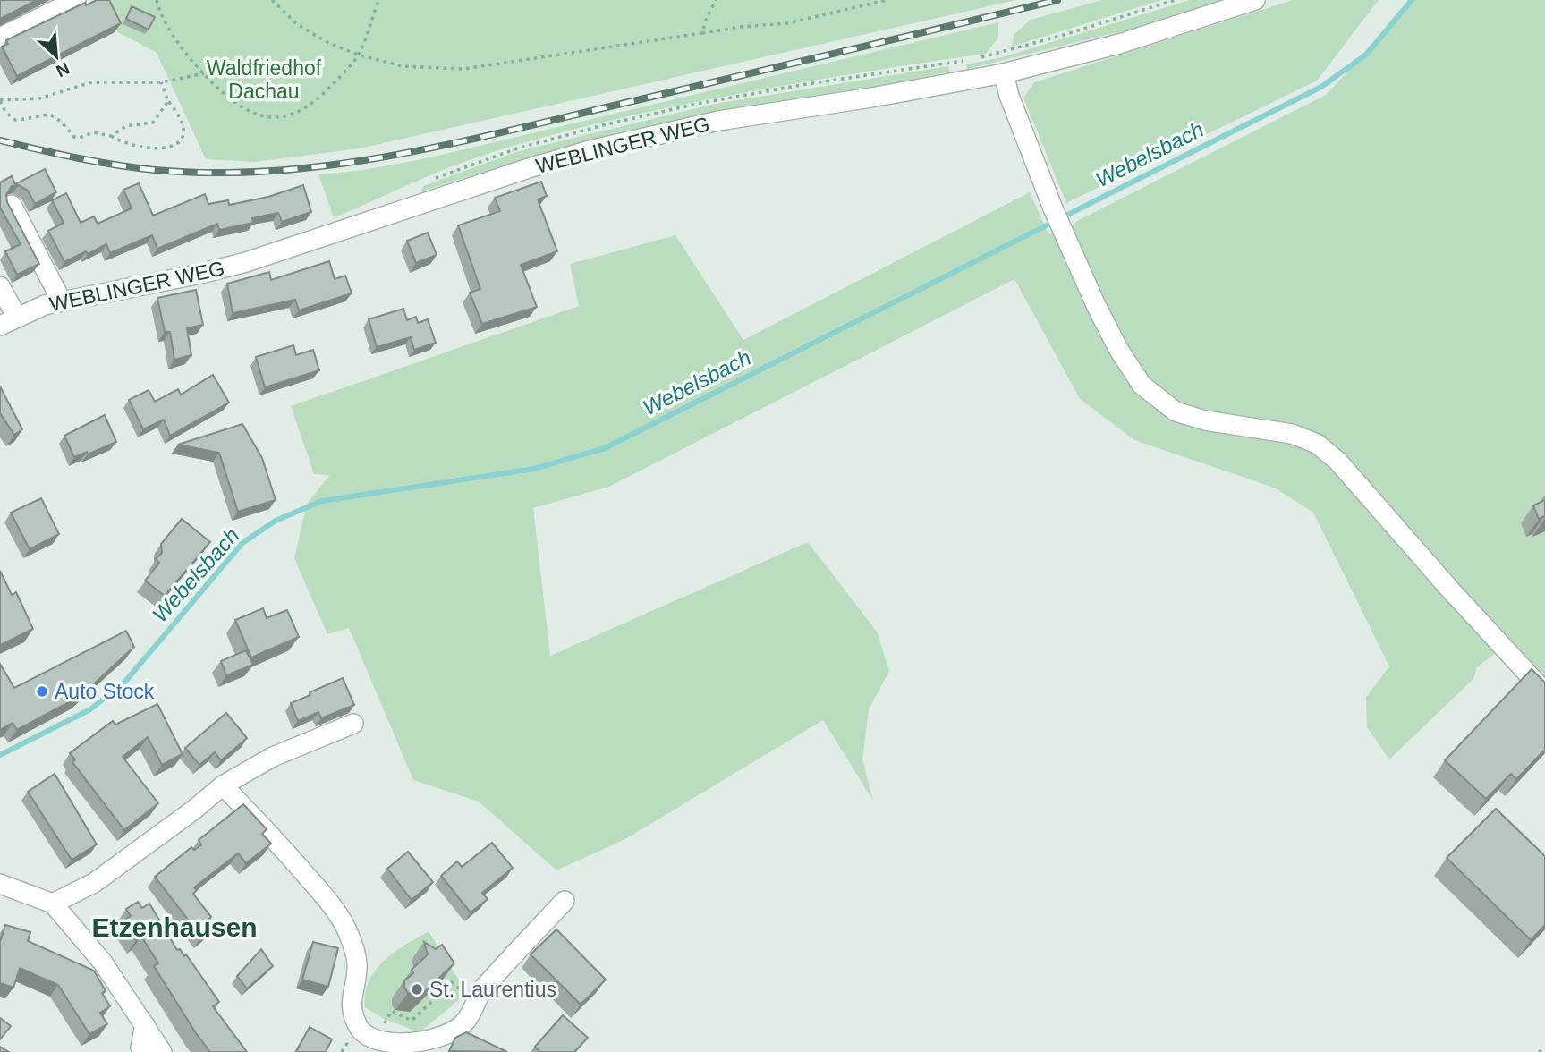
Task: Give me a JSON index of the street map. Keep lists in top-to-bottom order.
{
  "streets": {
    "street": ["WEBLINGER WEG"]
  },
  "districts": ["Etzenhausen"],
  "water": ["Webelsbach"],
  "parks": ["Waldfriedhof Dachau"],
  "places": ["Auto Stock", "St. Laurentius"],
  "north": "bottom right"
}
